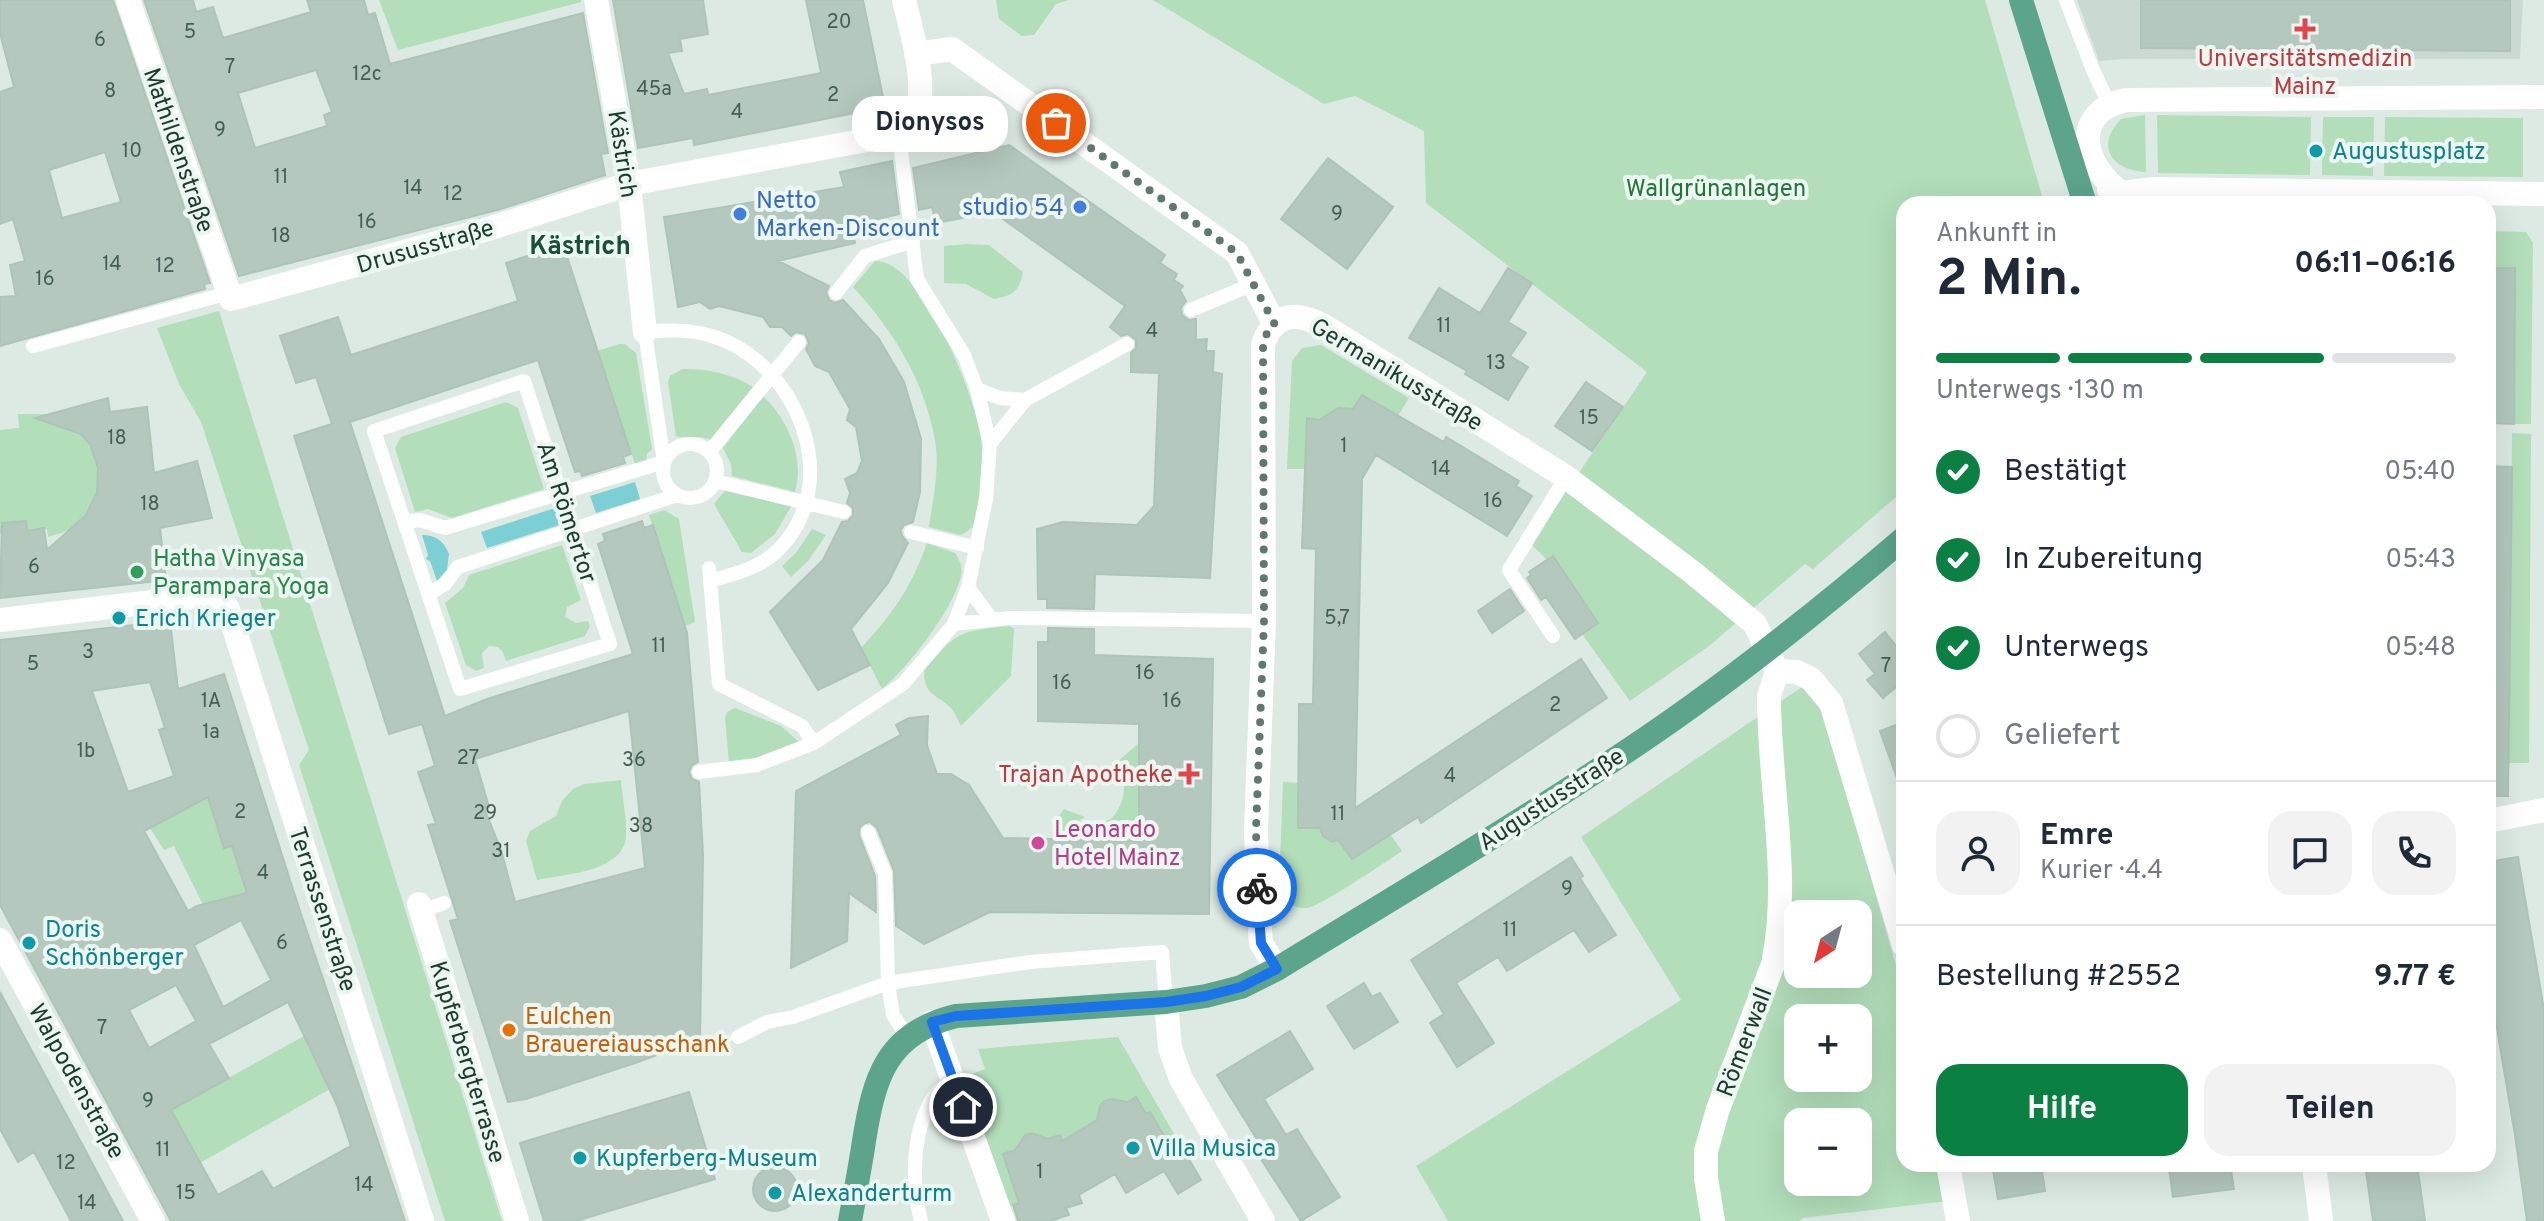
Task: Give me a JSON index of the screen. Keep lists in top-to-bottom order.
{
  "streets": {
    "main road": ["Augustusstraße"],
    "street": [
      "Mathildenstraße",
      "Kästrich",
      "Drususstraße",
      "Germanikusstraße",
      "Terrassenstraße",
      "Römerwall",
      "Kupferbergterrasse",
      "Walpodenstraße"
    ],
    "lane": ["Am Römertor"]
  },
  "crossings": [
    ["Mathildenstraße", "Drususstraße"],
    ["Kästrich", "Drususstraße"],
    ["Germanikusstraße", "Augustusstraße"]
  ],
  "districts": ["Kästrich"],
  "parks": ["Wallgrünanlagen"],
  "places": {
    "health": ["Universitätsmedizin Mainz", "Trajan Apotheke"],
    "other": [
      "Dionysos",
      "Augustusplatz",
      "studio 54",
      "Netto Marken-Discount",
      "Hatha Vinyasa Parampara Yoga",
      "Erich Krieger",
      "Leonardo Hotel Mainz",
      "Doris Schönberger",
      "Eulchen Brauereiausschank",
      "Villa Musica",
      "Kupferberg-Museum",
      "Alexanderturm"
    ]
  },
  "house_numbers": [
    "20",
    "5",
    "6",
    "7",
    "12c",
    "45a",
    "8",
    "2",
    "4",
    "9",
    "10",
    "11",
    "14",
    "12",
    "9",
    "16",
    "18",
    "14",
    "12",
    "16",
    "11",
    "4",
    "13",
    "15",
    "18",
    "1",
    "14",
    "16",
    "18",
    "6",
    "5,7",
    "11",
    "3",
    "5",
    "7",
    "16",
    "16",
    "1A",
    "16",
    "2",
    "1a",
    "1b",
    "27",
    "36",
    "4",
    "2",
    "29",
    "11",
    "38",
    "31",
    "4",
    "9",
    "11",
    "6",
    "7",
    "9",
    "11",
    "12",
    "1",
    "14",
    "15",
    "14"
  ],
  "north": "bottom left",
  "page": {
    "bubble": "Dionysos",
    "heading": ["2 Min.", "Ankunft in", "06:11–06:16"],
    "panel": [
      "Emre",
      "Kurier · 4.4",
      "Bestellung #2552",
      "9.77 €"
    ],
    "bar": "Unterwegs · 130 m",
    "list": [
      ["Bestätigt", "05:40"],
      ["In Zubereitung", "05:43"],
      ["Unterwegs", "05:48"],
      "Geliefert"
    ],
    "map_buttons": ["+", "−"],
    "buttons": ["Hilfe", "Teilen"]
  }
}
